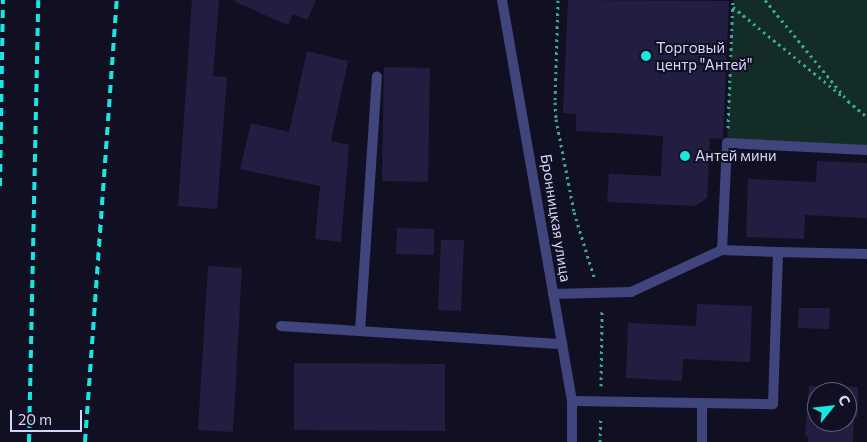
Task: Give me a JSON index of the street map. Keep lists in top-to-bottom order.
{
  "streets": {
    "street": ["Бронницкая улица"]
  },
  "places": ["Торговый центр \"Антей\"", "Антей мини"],
  "scale_bar": "20 m",
  "north": "top right"
}
